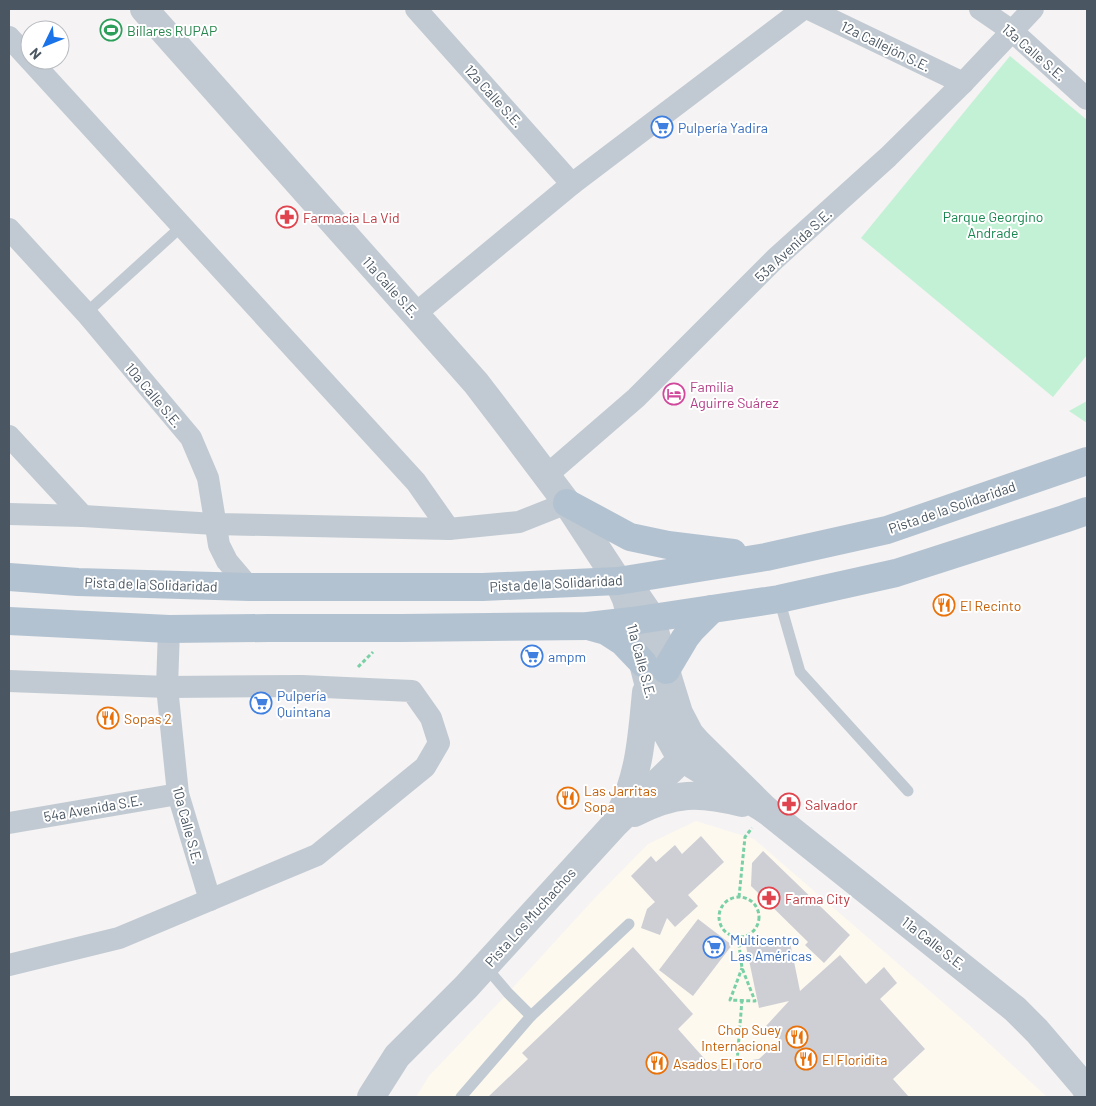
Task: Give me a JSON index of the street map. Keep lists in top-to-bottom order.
{
  "streets": {
    "main road": ["Pista de la Solidaridad"],
    "street": [
      "12a Callejón S.E.",
      "13a Calle S.E.",
      "12a Calle S.E.",
      "53a Avenida S.E.",
      "11a Calle S.E.",
      "10a Calle S.E.",
      "54a Avenida S.E.",
      "Pista Los Muchachos"
    ]
  },
  "crossings": [
    ["12a Callejón S.E.", "53a Avenida S.E."],
    ["13a Calle S.E.", "53a Avenida S.E."],
    ["53a Avenida S.E.", "11a Calle S.E."],
    ["11a Calle S.E.", "Pista de la Solidaridad"],
    ["11a Calle S.E.", "Pista Los Muchachos"],
    ["10a Calle S.E.", "Pista de la Solidaridad"],
    ["10a Calle S.E.", "54a Avenida S.E."]
  ],
  "parks": ["Parque Georgino Andrade"],
  "places": {
    "sports": ["Billares RUPAP"],
    "supermarket": [
      "Pulpería Yadira",
      "ampm",
      "Pulpería Quintana",
      "Multicentro Las Américas"
    ],
    "pharmacy": ["Farmacia La Vid", "Salvador", "Farma City"],
    "hotel": ["Familia Aguirre Suárez"],
    "restaurant": [
      "El Recinto",
      "Sopas 2",
      "Las Jarritas Sopa",
      "Chop Suey Internacional",
      "El Floridita",
      "Asados El Toro"
    ]
  },
  "north": "bottom left"
}
